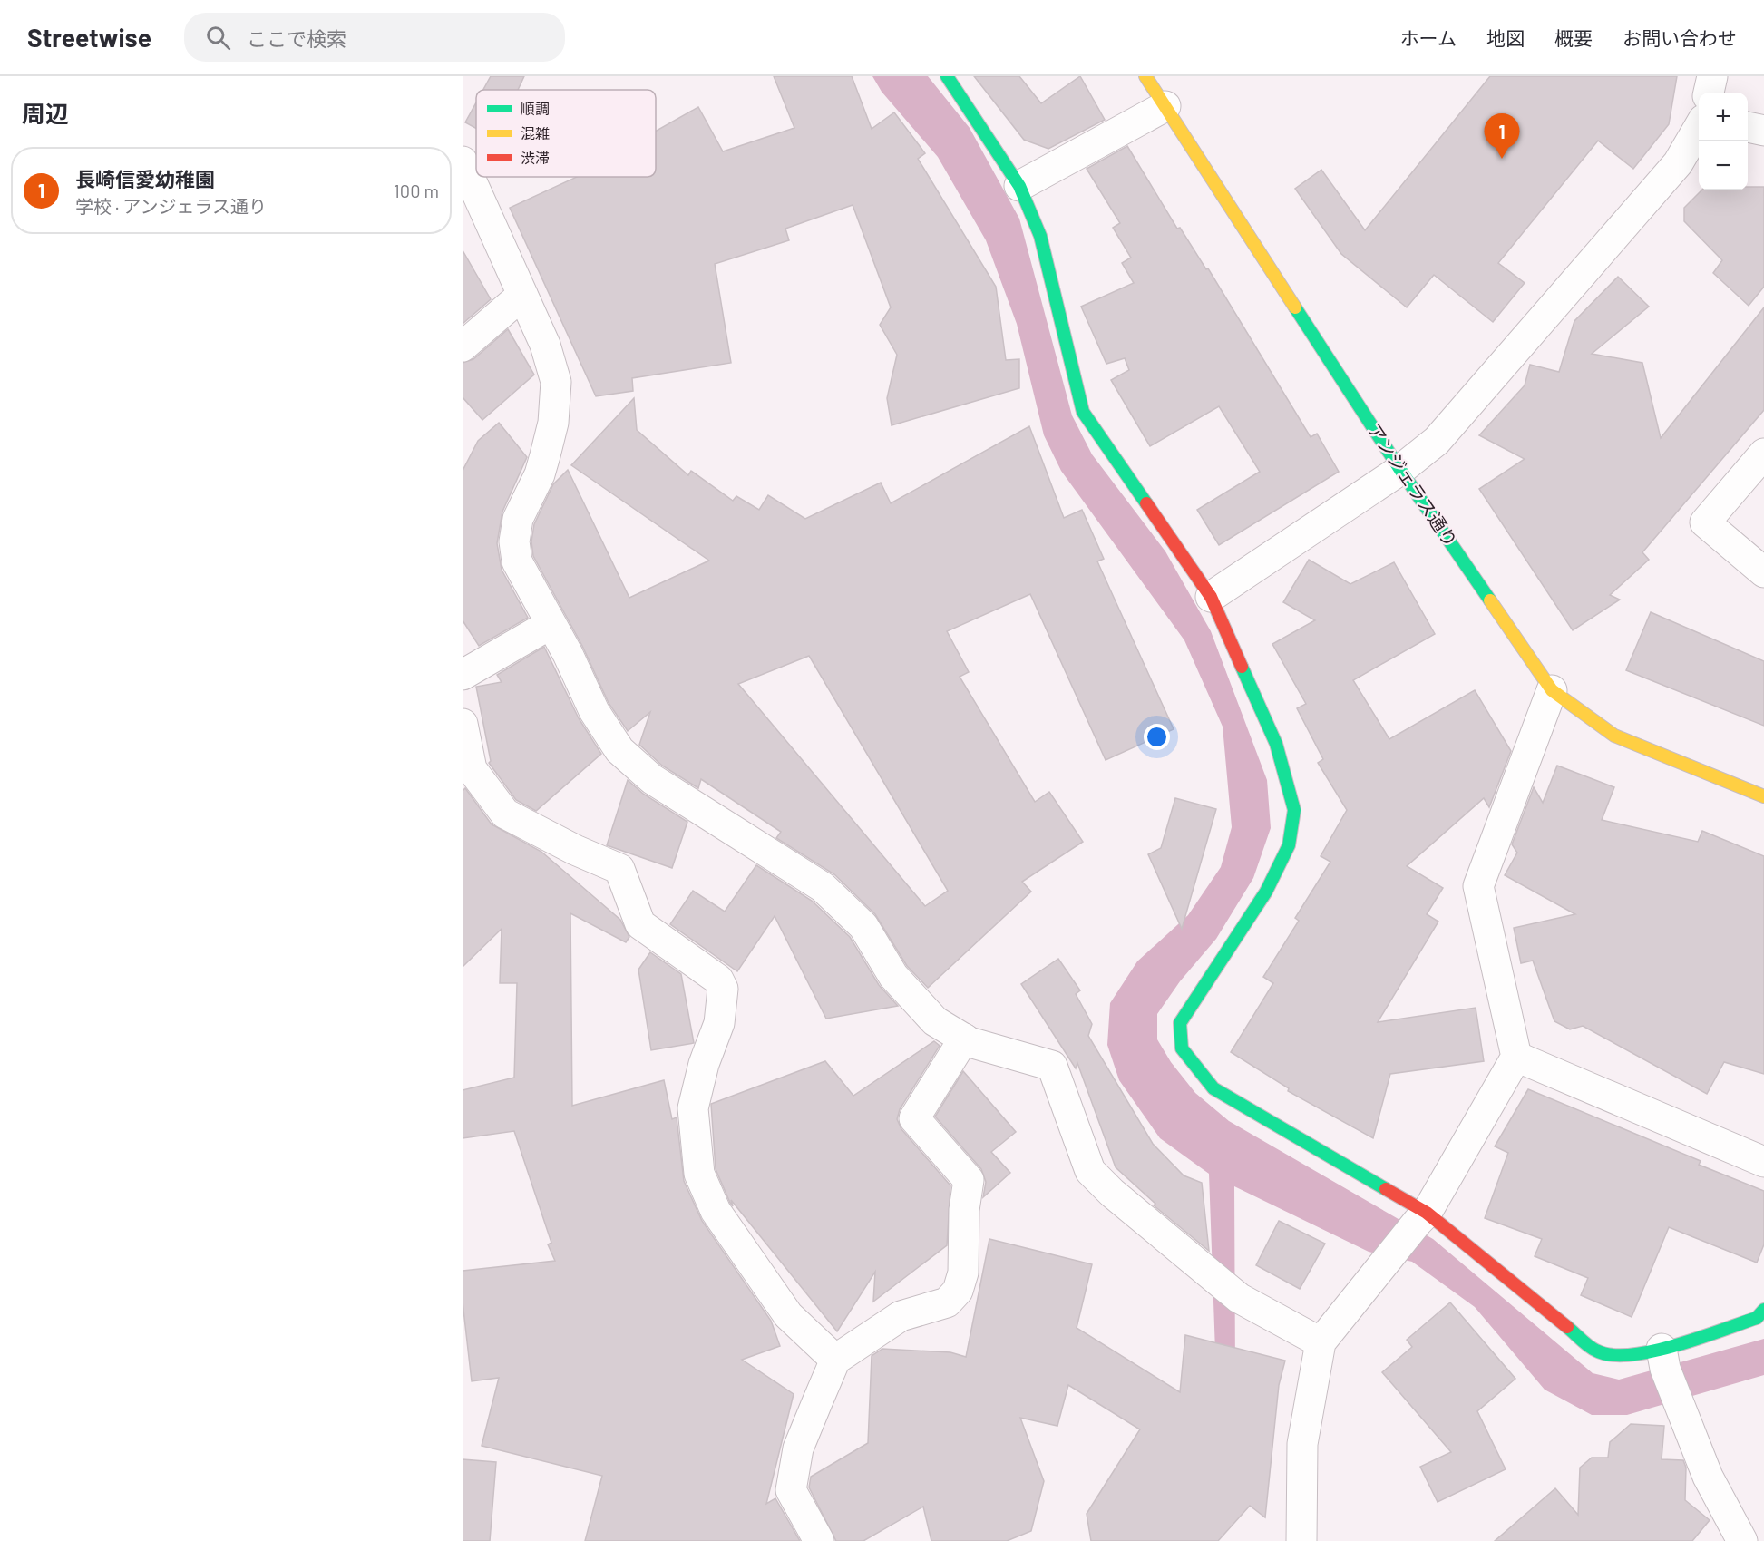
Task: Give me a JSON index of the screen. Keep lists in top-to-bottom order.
{
  "streets": {
    "street": ["アンジェラス通り"]
  },
  "legend": ["順調", "混雑", "渋滞"],
  "page": {
    "header": "Streetwise",
    "search": "ここで検索",
    "nav": [
      "ホーム",
      "地図",
      "概要",
      "お問い合わせ"
    ],
    "heading": "周辺",
    "map_buttons": ["+", "−"],
    "pins": "1",
    "list": [
      {
        "mark": "1",
        "name": "長崎信愛幼稚園",
        "note": "学校 · アンジェラス通り",
        "value": "100 m"
      }
    ]
  }
}
